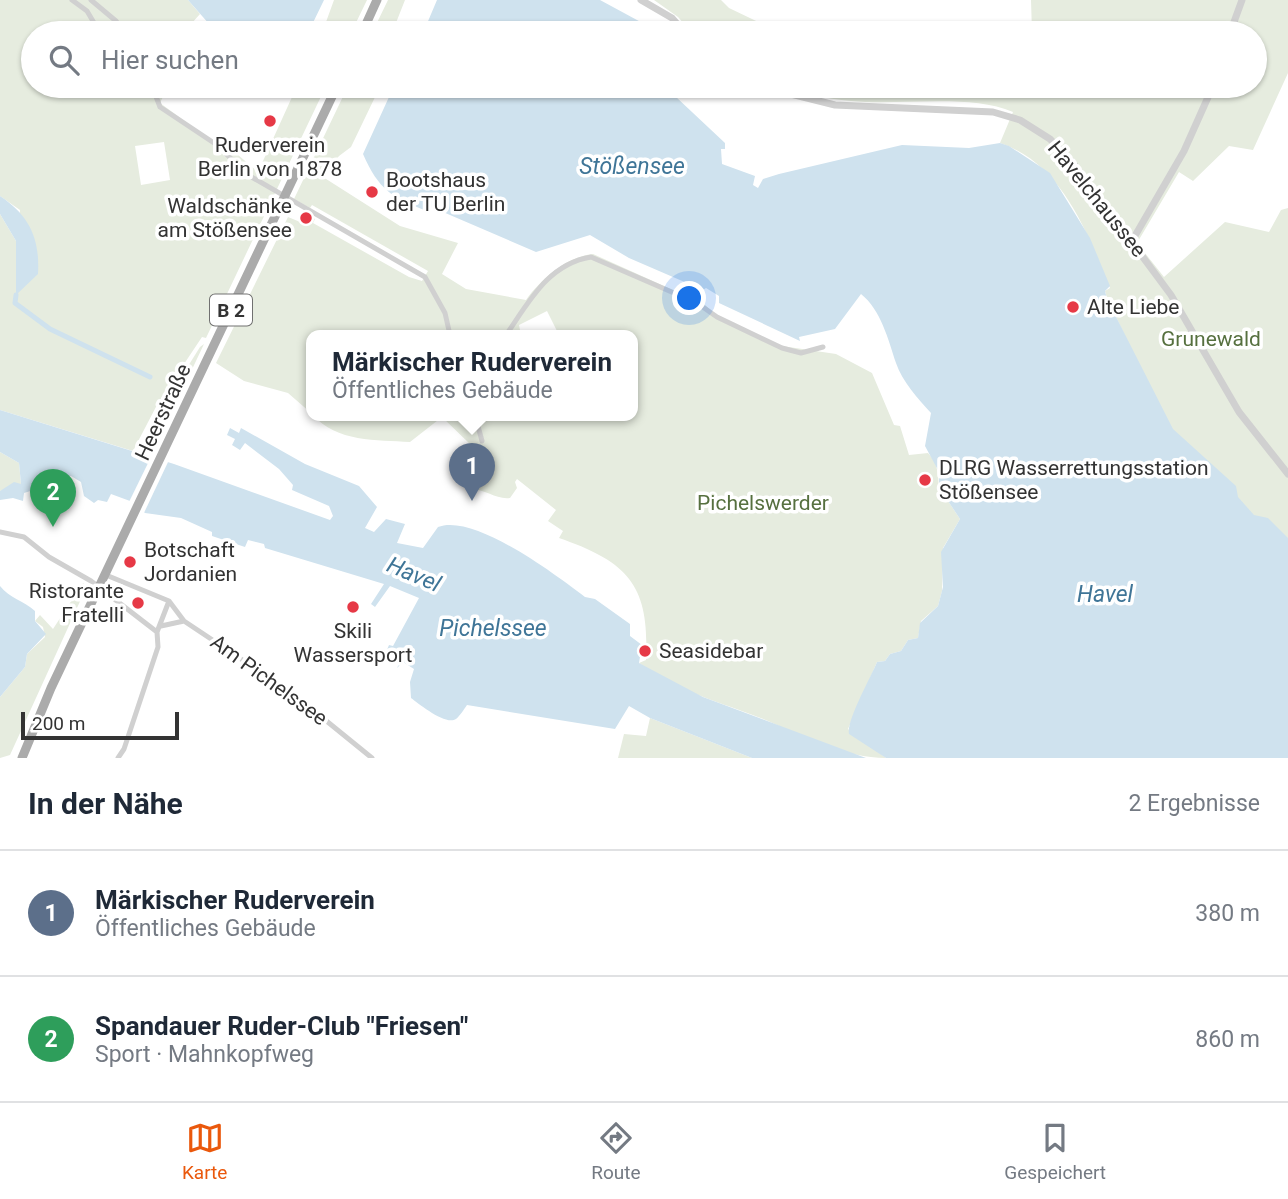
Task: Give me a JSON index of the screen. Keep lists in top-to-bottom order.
{
  "streets": {
    "main road": ["B 2", "Heerstraße"],
    "street": ["Havelchaussee", "Am Pichelssee"]
  },
  "water": ["Stößensee", "Havel", "Pichelssee"],
  "parks": ["Grunewald", "Pichelswerder"],
  "places": [
    "Ruderverein Berlin von 1878",
    "Bootshaus der TU Berlin",
    "Waldschänke am Stößensee",
    "Alte Liebe",
    "DLRG Wasserrettungsstation Stößensee",
    "Botschaft Jordanien",
    "Ristorante Fratelli",
    "Skili Wassersport",
    "Seasidebar"
  ],
  "scale_bar": "200 m",
  "page": {
    "search": "Hier suchen",
    "popup": ["Märkischer Ruderverein", "Öffentliches Gebäude"],
    "pins": ["1", "2"],
    "scale": "200 m",
    "heading": ["In der Nähe", "2 Ergebnisse"],
    "list": [
      {
        "mark": "1",
        "name": "Märkischer Ruderverein",
        "note": "Öffentliches Gebäude",
        "value": "380 m"
      },
      {
        "mark": "2",
        "name": "Spandauer Ruder-Club \"Friesen\"",
        "note": "Sport · Mahnkopfweg",
        "value": "860 m"
      }
    ],
    "nav": ["Karte", "Route", "Gespeichert"]
  }
}
